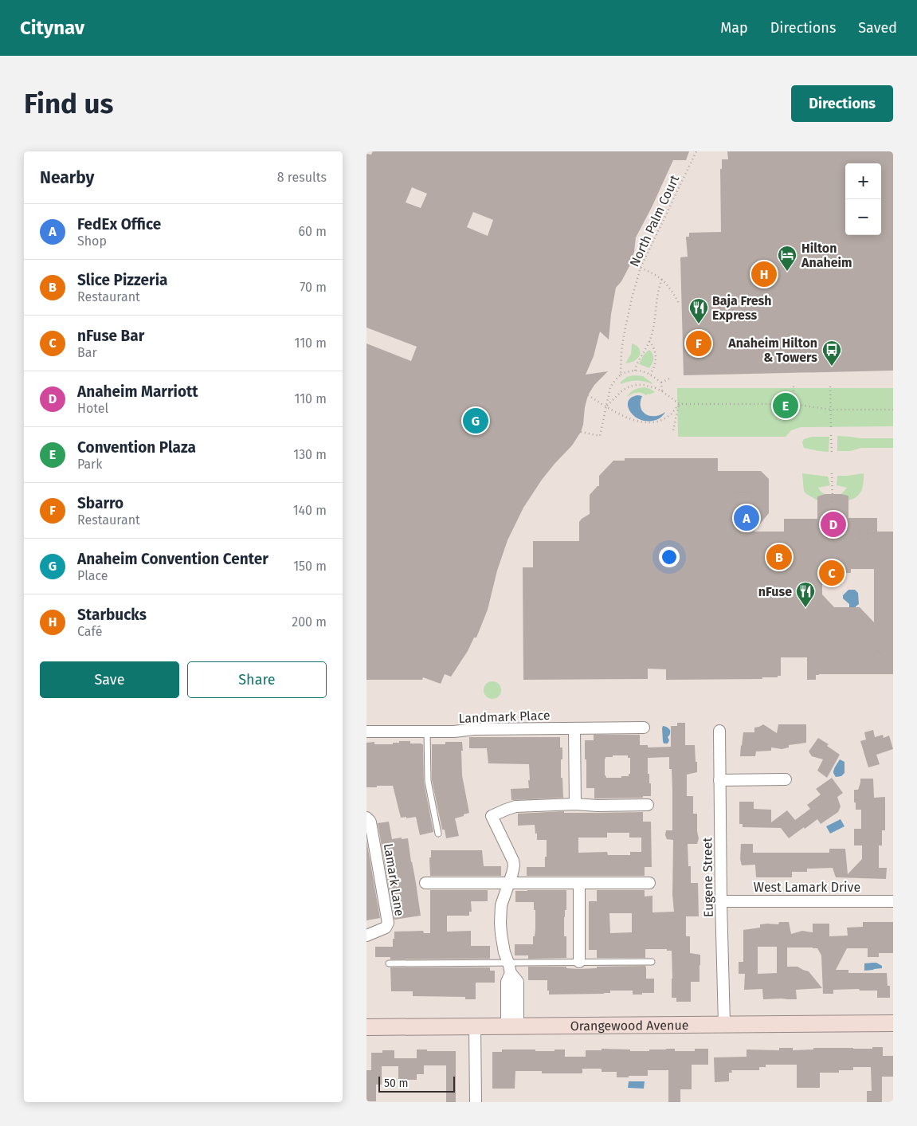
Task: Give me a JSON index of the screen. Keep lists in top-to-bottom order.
{
  "streets": {
    "main road": ["Orangewood Avenue"],
    "street": [
      "Landmark Place",
      "Eugene Street",
      "Lamark Lane",
      "West Lamark Drive"
    ],
    "path": ["North Palm Court"]
  },
  "crossings": [
    ["Eugene Street", "West Lamark Drive"],
    ["Eugene Street", "Orangewood Avenue"]
  ],
  "places": {
    "hotel": ["Hilton Anaheim"],
    "restaurant": ["Baja Fresh Express", "nFuse"],
    "bus stop": ["Anaheim Hilton & Towers"]
  },
  "scale_bar": "50 m",
  "page": {
    "header": "Citynav",
    "nav": ["Map", "Directions", "Saved"],
    "buttons": [
      "Directions",
      ["Save", "Share"]
    ],
    "title": "Find us",
    "heading": ["Nearby", "8 results"],
    "map_buttons": ["+", "−"],
    "list": [
      {
        "mark": "A",
        "name": "FedEx Office",
        "note": "Shop",
        "value": "60 m"
      },
      {
        "mark": "B",
        "name": "Slice Pizzeria",
        "note": "Restaurant",
        "value": "70 m"
      },
      {
        "mark": "C",
        "name": "nFuse Bar",
        "note": "Bar",
        "value": "110 m"
      },
      {
        "mark": "D",
        "name": "Anaheim Marriott",
        "note": "Hotel",
        "value": "110 m"
      },
      {
        "mark": "E",
        "name": "Convention Plaza",
        "note": "Park",
        "value": "130 m"
      },
      {
        "mark": "F",
        "name": "Sbarro",
        "note": "Restaurant",
        "value": "140 m"
      },
      {
        "mark": "G",
        "name": "Anaheim Convention Center",
        "note": "Place",
        "value": "150 m"
      },
      {
        "mark": "H",
        "name": "Starbucks",
        "note": "Café",
        "value": "200 m"
      }
    ],
    "pins": [
      "H",
      "F",
      "E",
      "G",
      "A",
      "D",
      "B",
      "C"
    ],
    "scale": "50 m"
  }
}
